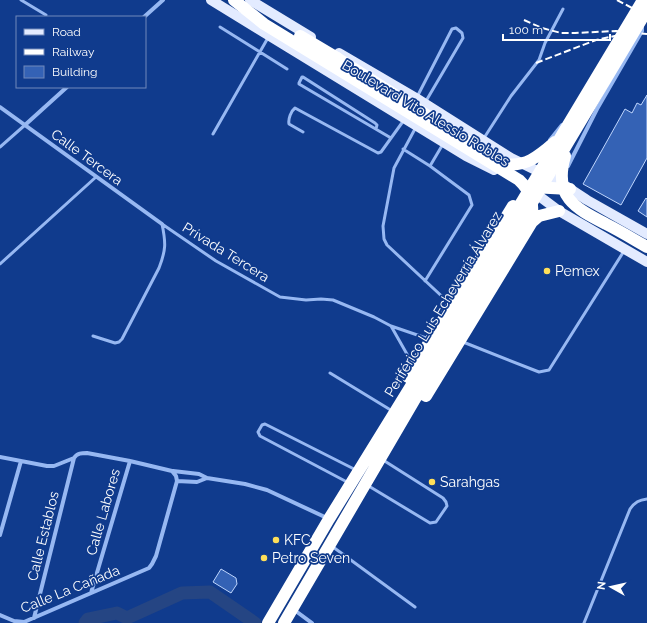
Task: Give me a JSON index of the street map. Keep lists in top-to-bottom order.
{
  "streets": {
    "highway": ["Periférico Luis Echeverría Álvarez"],
    "main road": ["Boulevard Vito Alessio Robles"],
    "street": [
      "Calle Tercera",
      "Calle Labores",
      "Calle Establos",
      "Calle La Cañada"
    ],
    "lane": ["Privada Tercera"]
  },
  "crossings": [
    ["Calle Tercera", "Privada Tercera"],
    ["Calle Labores", "Calle La Cañada"],
    ["Calle Establos", "Calle La Cañada"]
  ],
  "places": [
    "Pemex",
    "Sarahgas",
    "KFC",
    "Petro Seven"
  ],
  "legend": ["Road", "Railway", "Building"],
  "scale_bar": "100 m",
  "north": "left"
}
